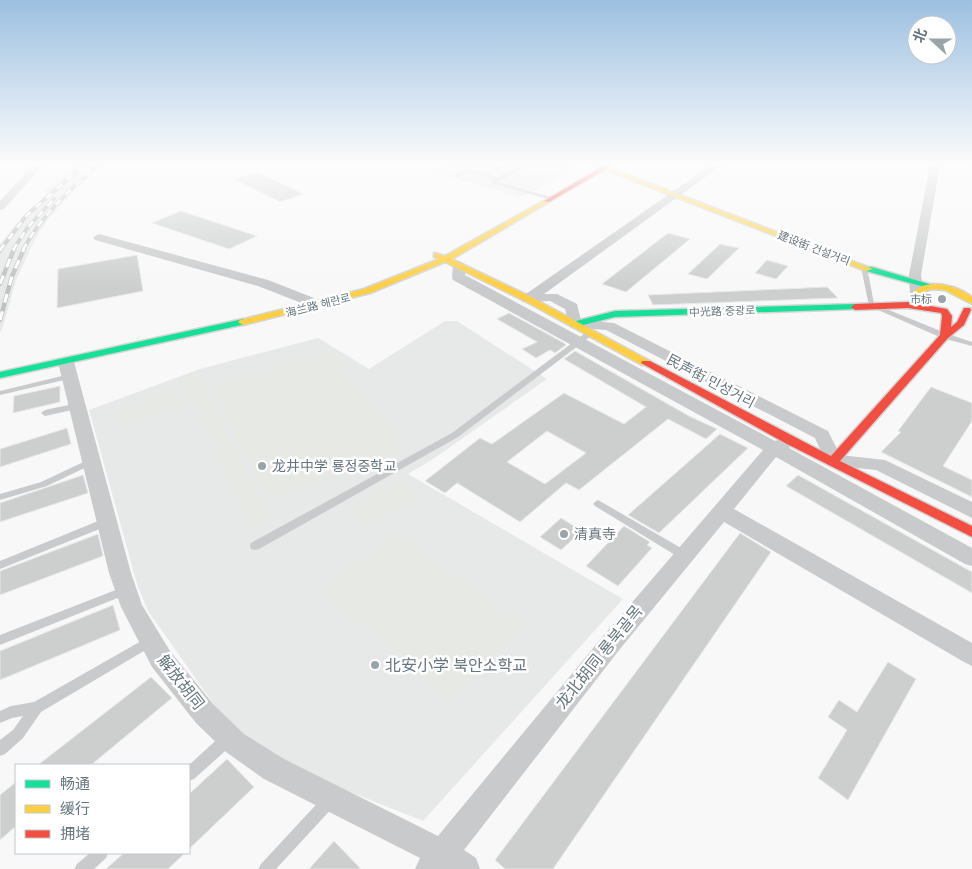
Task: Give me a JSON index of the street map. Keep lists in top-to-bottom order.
{
  "streets": {
    "main road": ["建设街 건설거리", "海兰路 해란로", "中光路 중광로"],
    "street": ["龙北胡同 룡북골목", "解放胡同"]
  },
  "crossings": [
    ["海兰路 해란로", "解放胡同"],
    ["龙北胡同 룡북골목", "解放胡同"]
  ],
  "places": [
    "市标",
    "龙井中学 룡정중학교",
    "清真寺",
    "北安小学 북안소학교"
  ],
  "legend": ["畅通", "缓行", "拥堵"],
  "north": "left"
}
